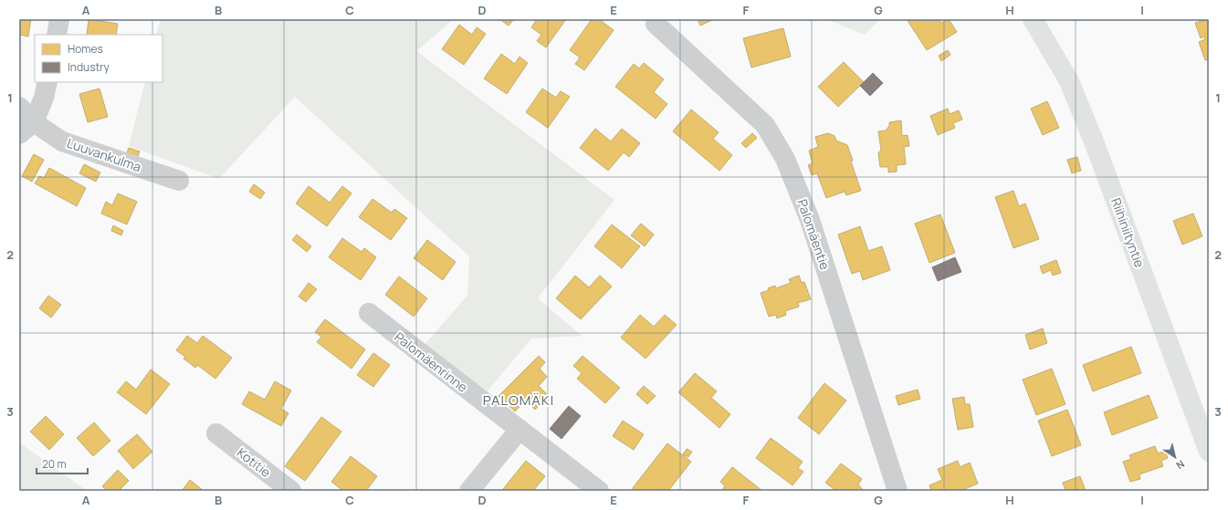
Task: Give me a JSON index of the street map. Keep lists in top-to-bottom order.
{
  "streets": {
    "main road": ["Riihiniityntie"],
    "street": [
      "Luuvankulma",
      "Palomäentie",
      "Palomäenrinne",
      "Kotitie"
    ]
  },
  "districts": ["PALOMÄKI"],
  "legend": ["Homes", "Industry"],
  "scale_bar": "20 m",
  "north": "bottom right",
  "grid": {
    "columns": [
      "A",
      "B",
      "C",
      "D",
      "E",
      "F",
      "G",
      "H",
      "I"
    ],
    "rows": ["1", "2", "3"]
  }
}
